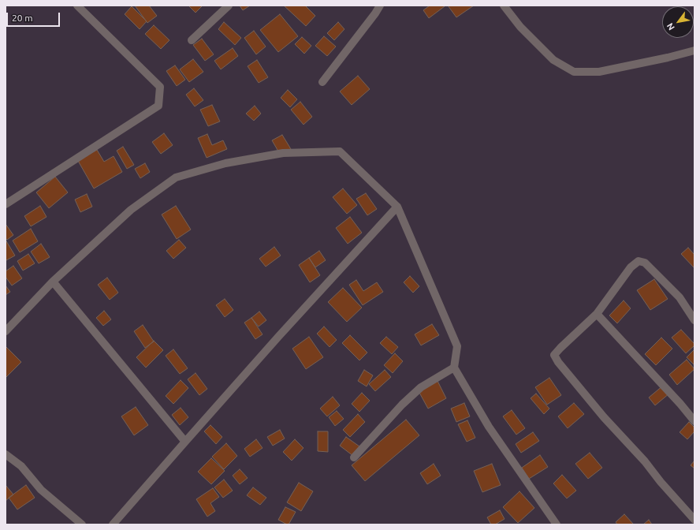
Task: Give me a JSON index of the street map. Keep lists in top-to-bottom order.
{
  "scale_bar": "20 m",
  "north": "bottom left"
}
